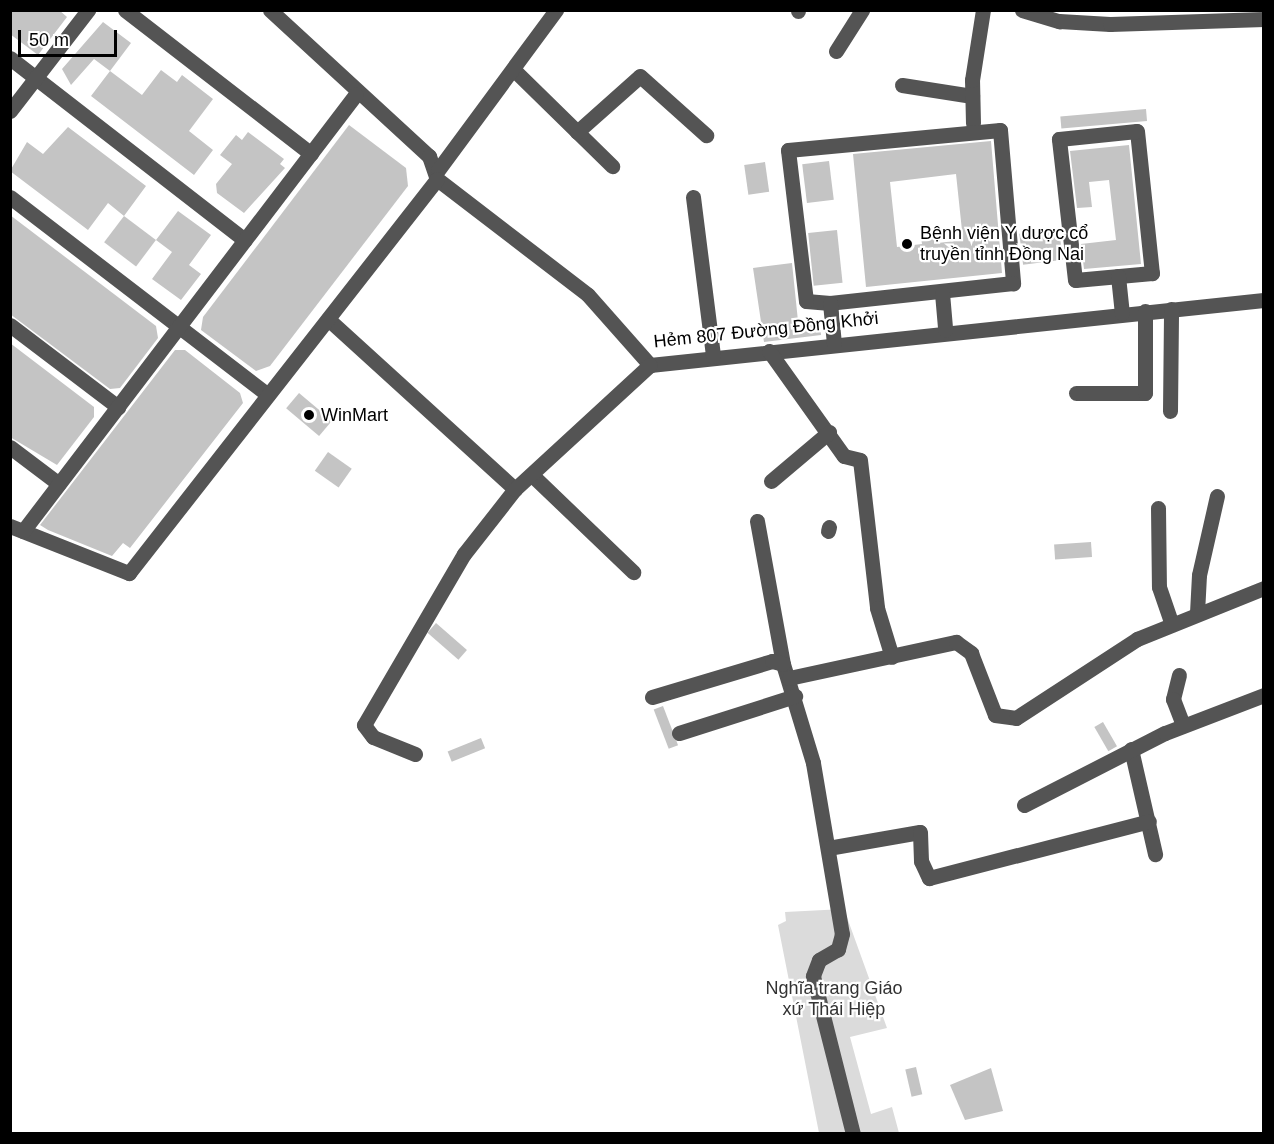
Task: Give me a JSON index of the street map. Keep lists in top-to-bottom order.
{
  "streets": {
    "street": ["Hẻm 807 Đường Đồng Khởi"]
  },
  "parks": ["Nghĩa trang Giáo xứ Thái Hiệp"],
  "places": ["Bệnh viện Y dược cổ truyền tỉnh Đồng Nai", "WinMart"],
  "scale_bar": "50 m"
}
